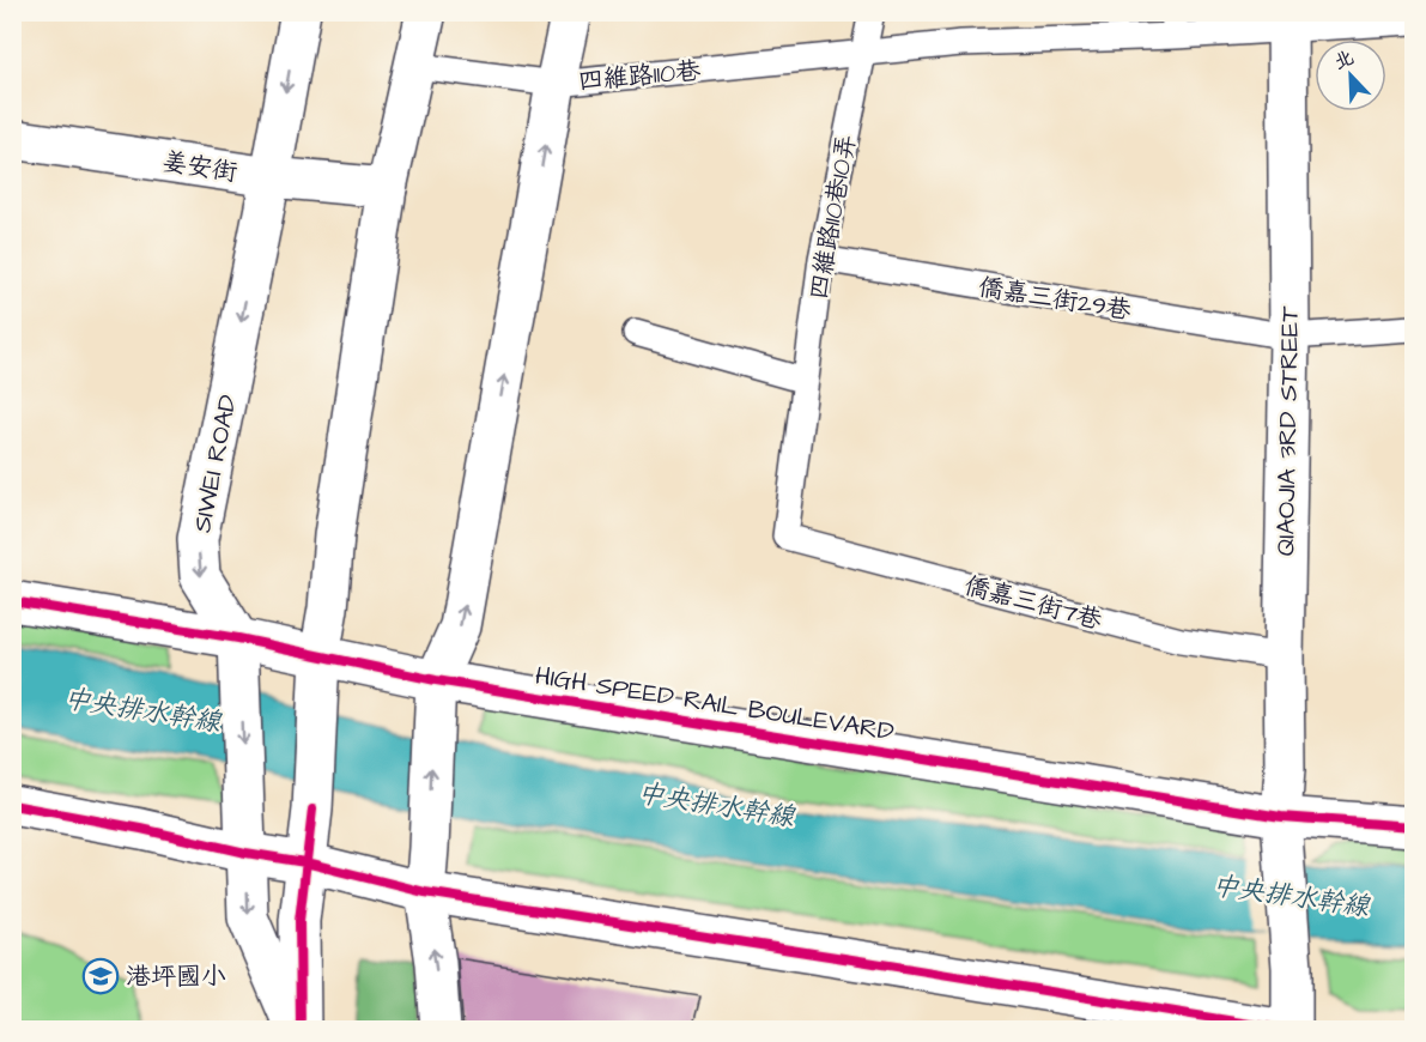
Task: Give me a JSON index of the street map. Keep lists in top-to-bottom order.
{
  "streets": {
    "street": [
      "姜安街",
      "QIAOJIA 3RD STREET",
      "SIWEI ROAD",
      "HIGH SPEED RAIL BOULEVARD"
    ],
    "lane": [
      "四維路110巷",
      "四維路110巷10弄",
      "僑嘉三街29巷",
      "僑嘉三街7巷"
    ]
  },
  "crossings": [
    ["四維路110巷", "四維路110巷10弄"],
    ["四維路110巷", "QIAOJIA 3RD STREET"],
    ["四維路110巷", "SIWEI ROAD"],
    ["姜安街", "SIWEI ROAD"],
    ["四維路110巷10弄", "僑嘉三街29巷"],
    ["四維路110巷10弄", "僑嘉三街7巷"],
    ["僑嘉三街29巷", "QIAOJIA 3RD STREET"],
    ["QIAOJIA 3RD STREET", "僑嘉三街7巷"],
    ["QIAOJIA 3RD STREET", "HIGH SPEED RAIL BOULEVARD"],
    ["SIWEI ROAD", "HIGH SPEED RAIL BOULEVARD"]
  ],
  "water": ["中央排水幹線"],
  "places": {
    "school or university": ["港坪國小"]
  },
  "north": "top left"
}
